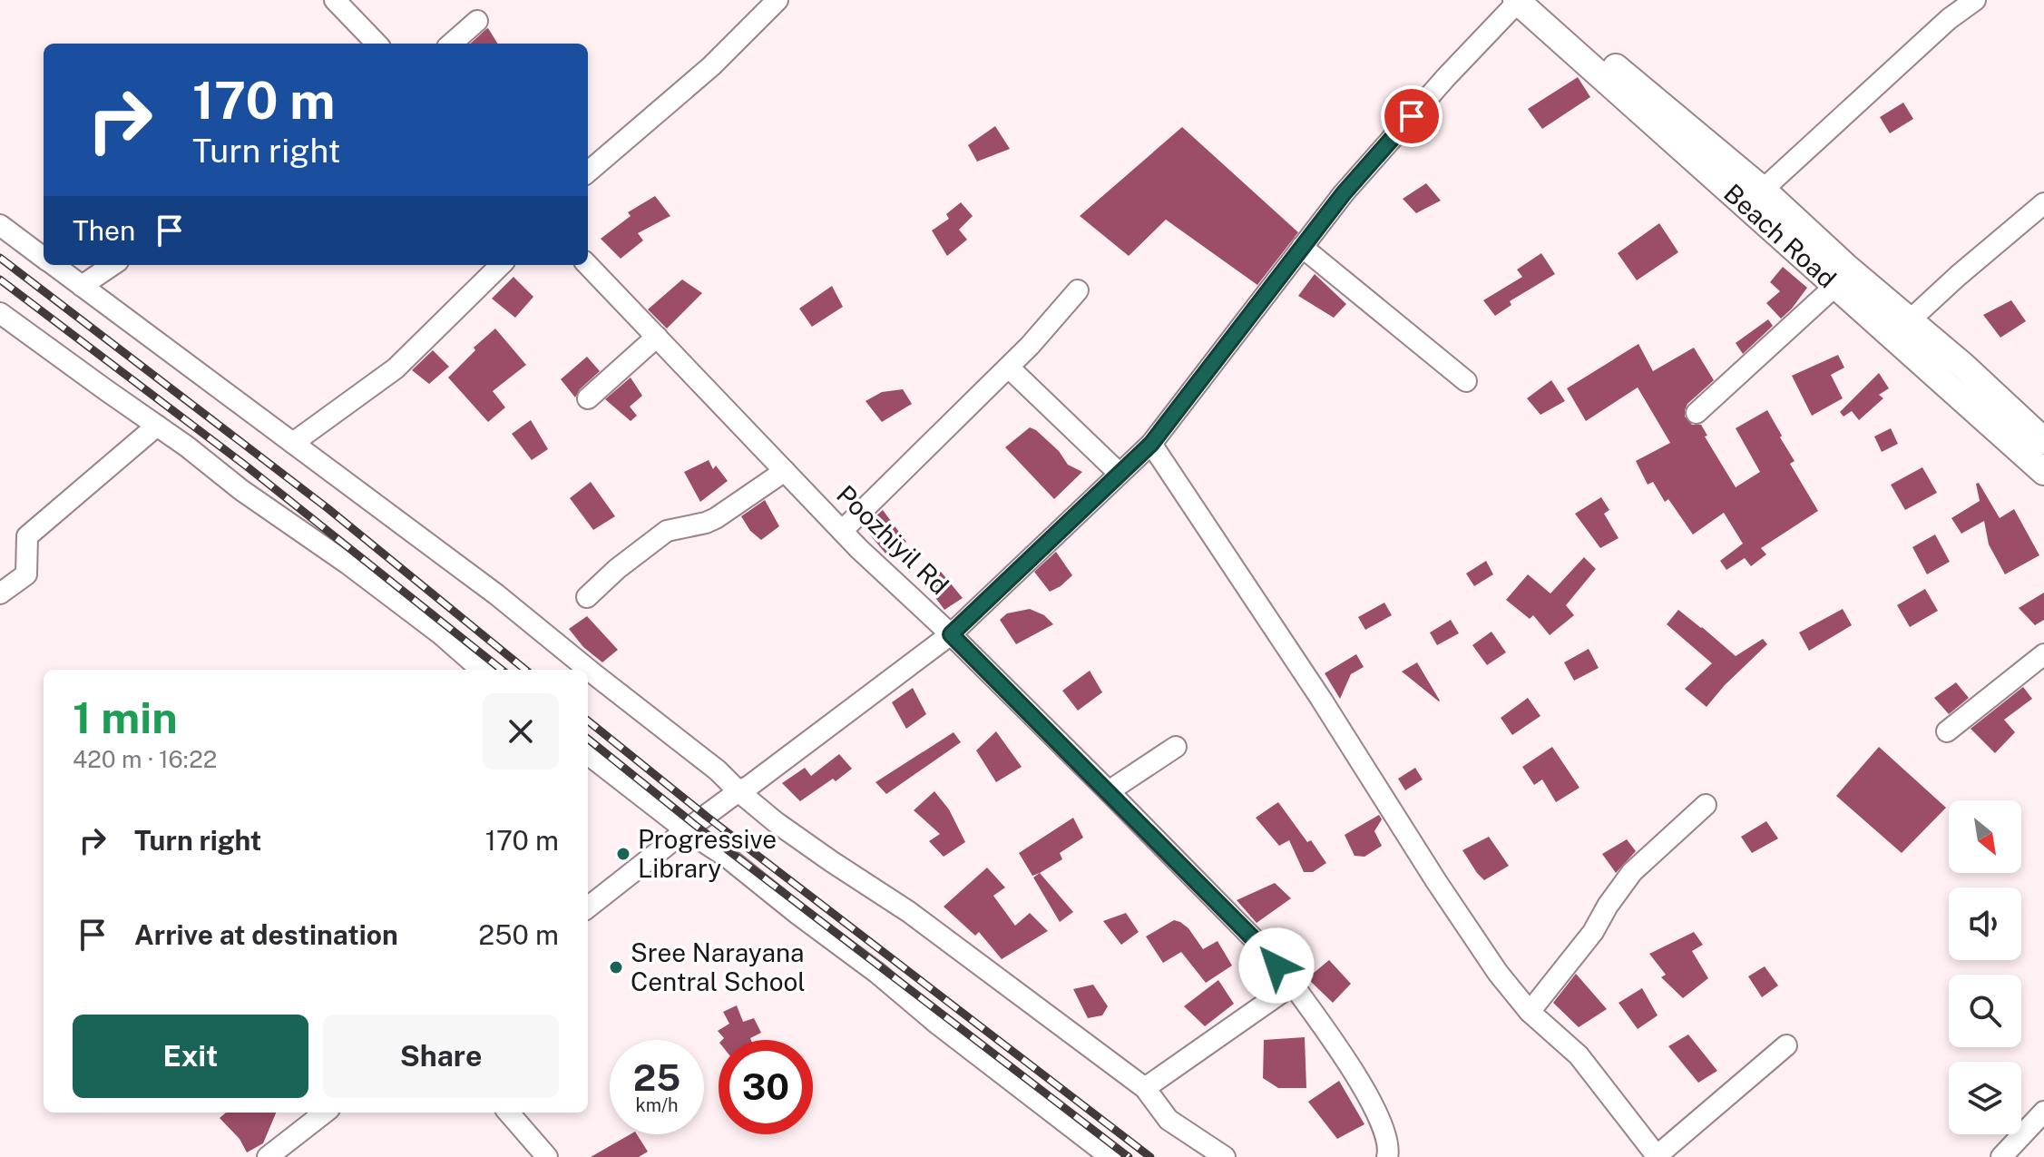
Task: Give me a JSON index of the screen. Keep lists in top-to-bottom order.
{
  "streets": {
    "main road": ["Beach Road"],
    "street": ["Poozhiyil Rd"]
  },
  "places": ["Progressive Library", "Sree Narayana Central School"],
  "north": "bottom right",
  "page": {
    "turn": ["170 m", "Turn right"],
    "then": "Then",
    "heading": ["1 min", "420 m · 16:22"],
    "list": [
      {
        "name": "Turn right",
        "value": "170 m"
      },
      {
        "name": "Arrive at destination",
        "value": "250 m"
      }
    ],
    "buttons": ["Exit", "Share"],
    "speed": "25 km/h",
    "limit": "30"
  }
}
